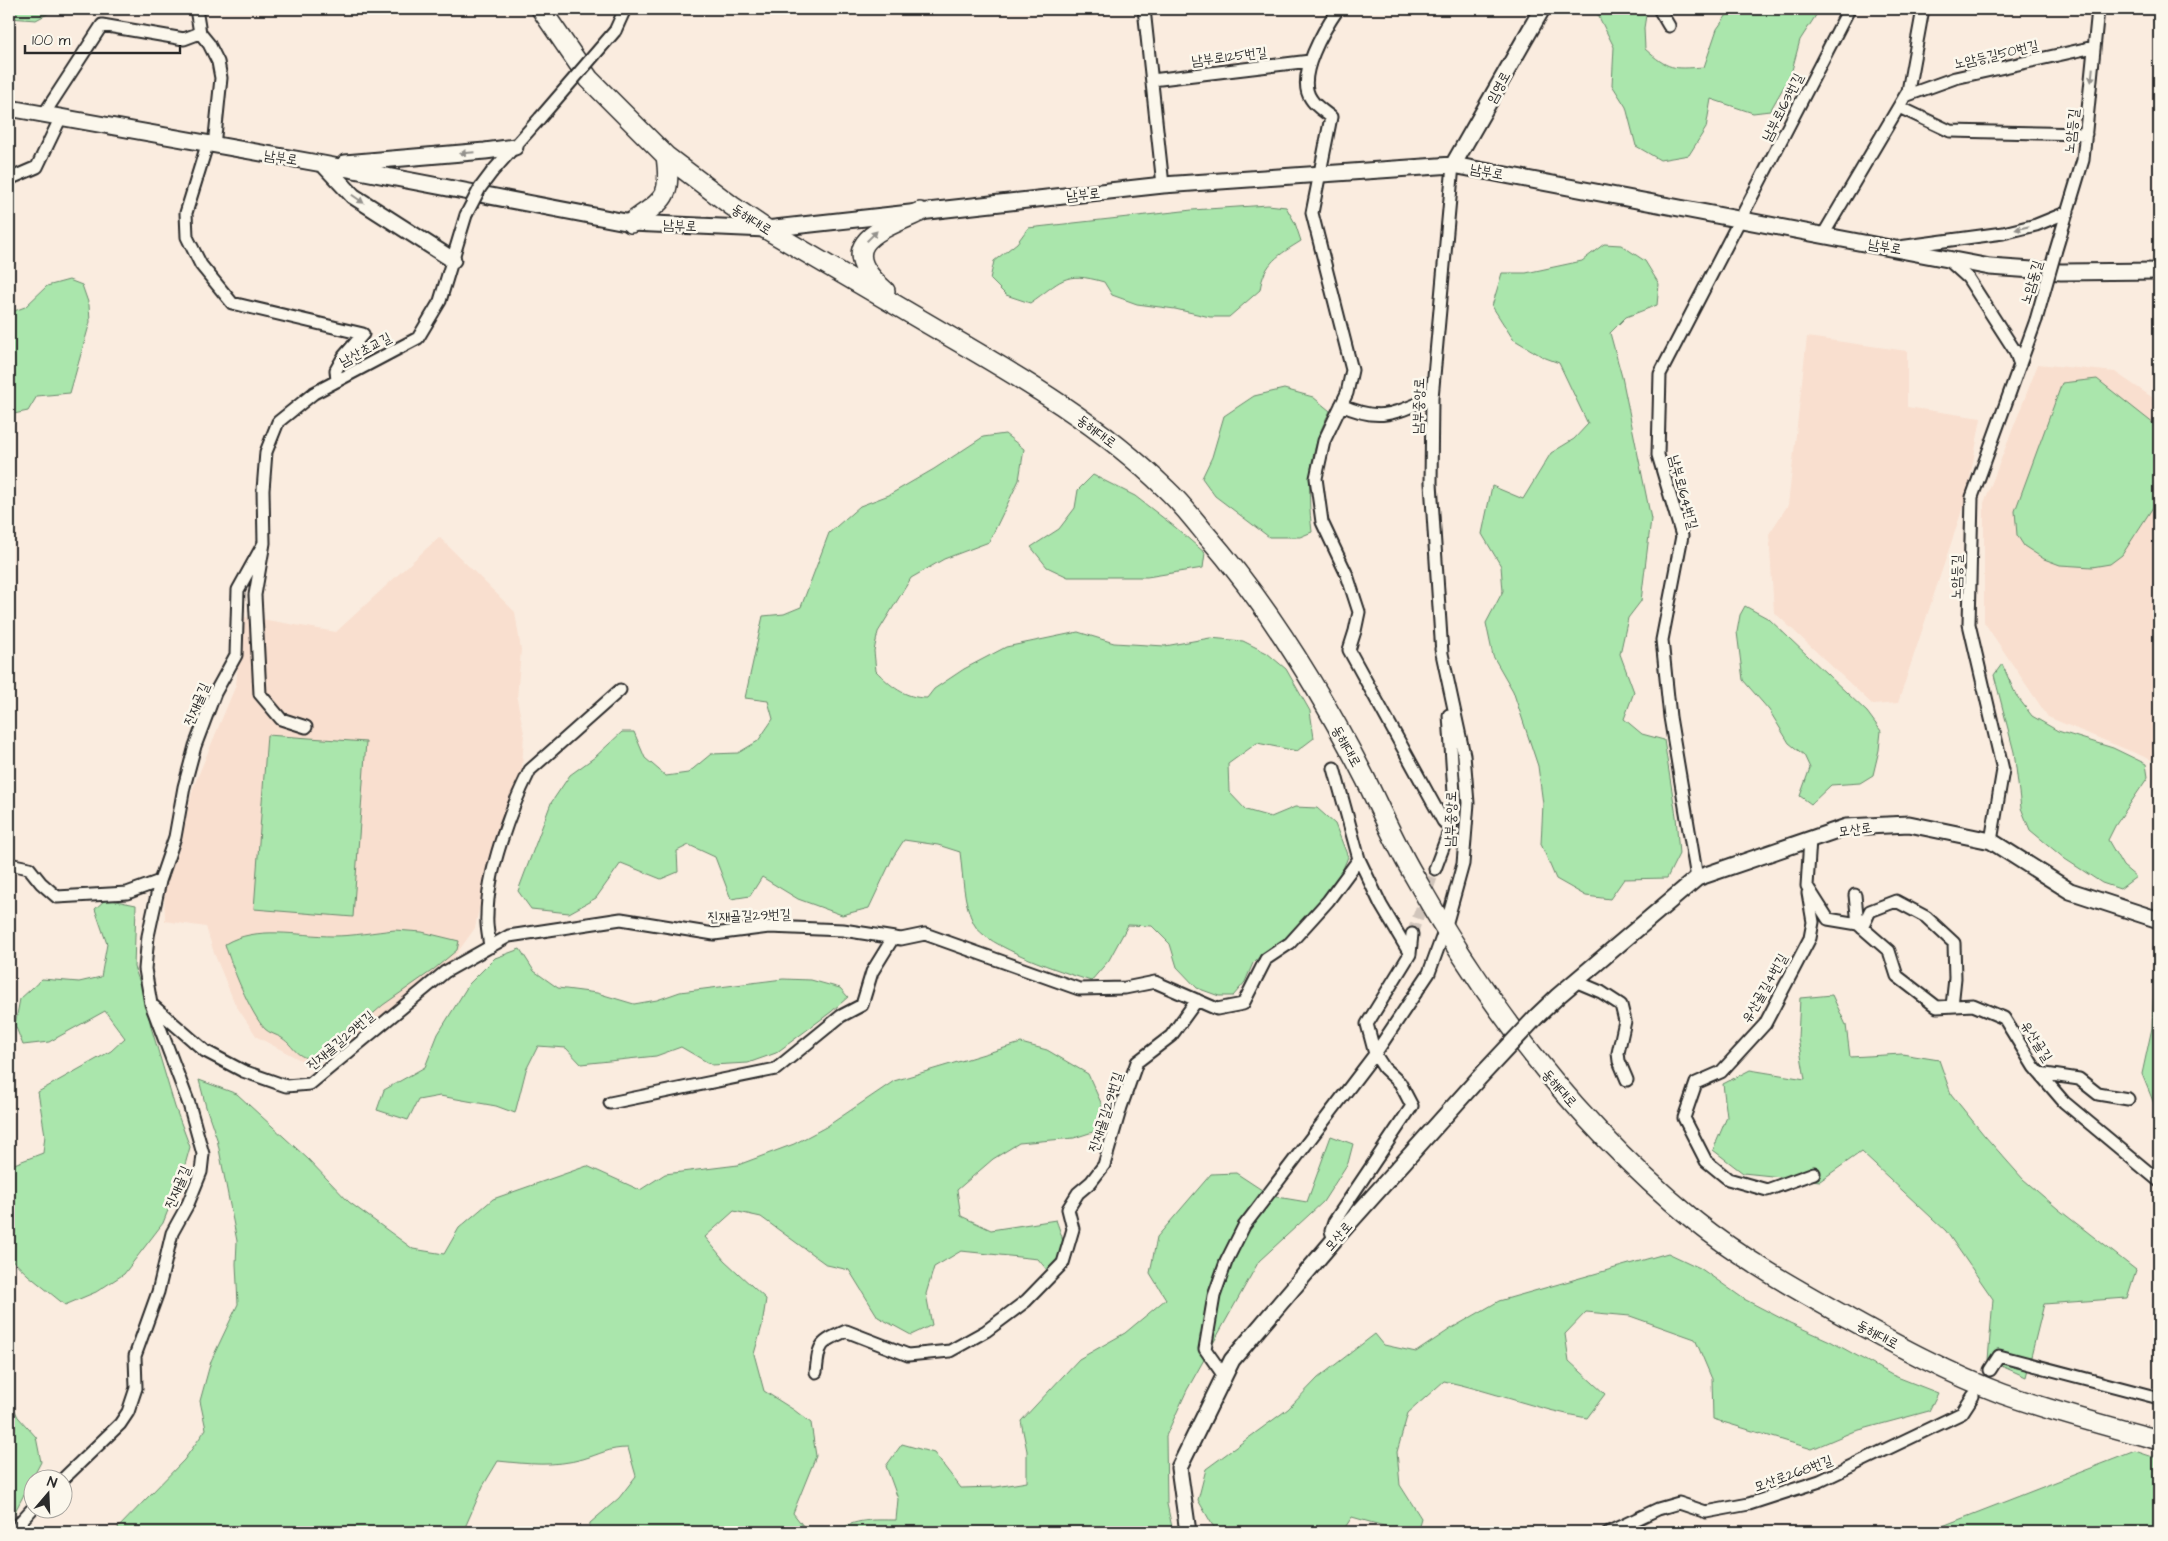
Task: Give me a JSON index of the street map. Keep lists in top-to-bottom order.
{
  "streets": {
    "main road": ["동해대로"],
    "street": [
      "노암등길50번길",
      "남부로125번길",
      "임영로",
      "남부로163번길",
      "노암등길",
      "남부로",
      "노암동길",
      "남산초교길",
      "남부중앙로",
      "남부로164번길",
      "진재골길",
      "모산로",
      "진재골길29번길",
      "유산골길4번길",
      "유산골길",
      "모산로268번길"
    ]
  },
  "crossings": [
    ["노암등길50번길", "노암등길"],
    ["임영로", "남부로"],
    ["임영로", "남부중앙로"],
    ["남부로163번길", "남부로"],
    ["남부로163번길", "남부로164번길"],
    ["노암등길", "노암동길"],
    ["노암등길", "모산로"],
    ["남부로", "동해대로"],
    ["남부로", "남부중앙로"],
    ["남부로", "남부로164번길"],
    ["동해대로", "남부중앙로"],
    ["남산초교길", "진재골길"],
    ["남부중앙로", "모산로"],
    ["남부로164번길", "모산로"],
    ["진재골길", "진재골길29번길"]
  ],
  "scale_bar": "100 m",
  "north": "top"
}
